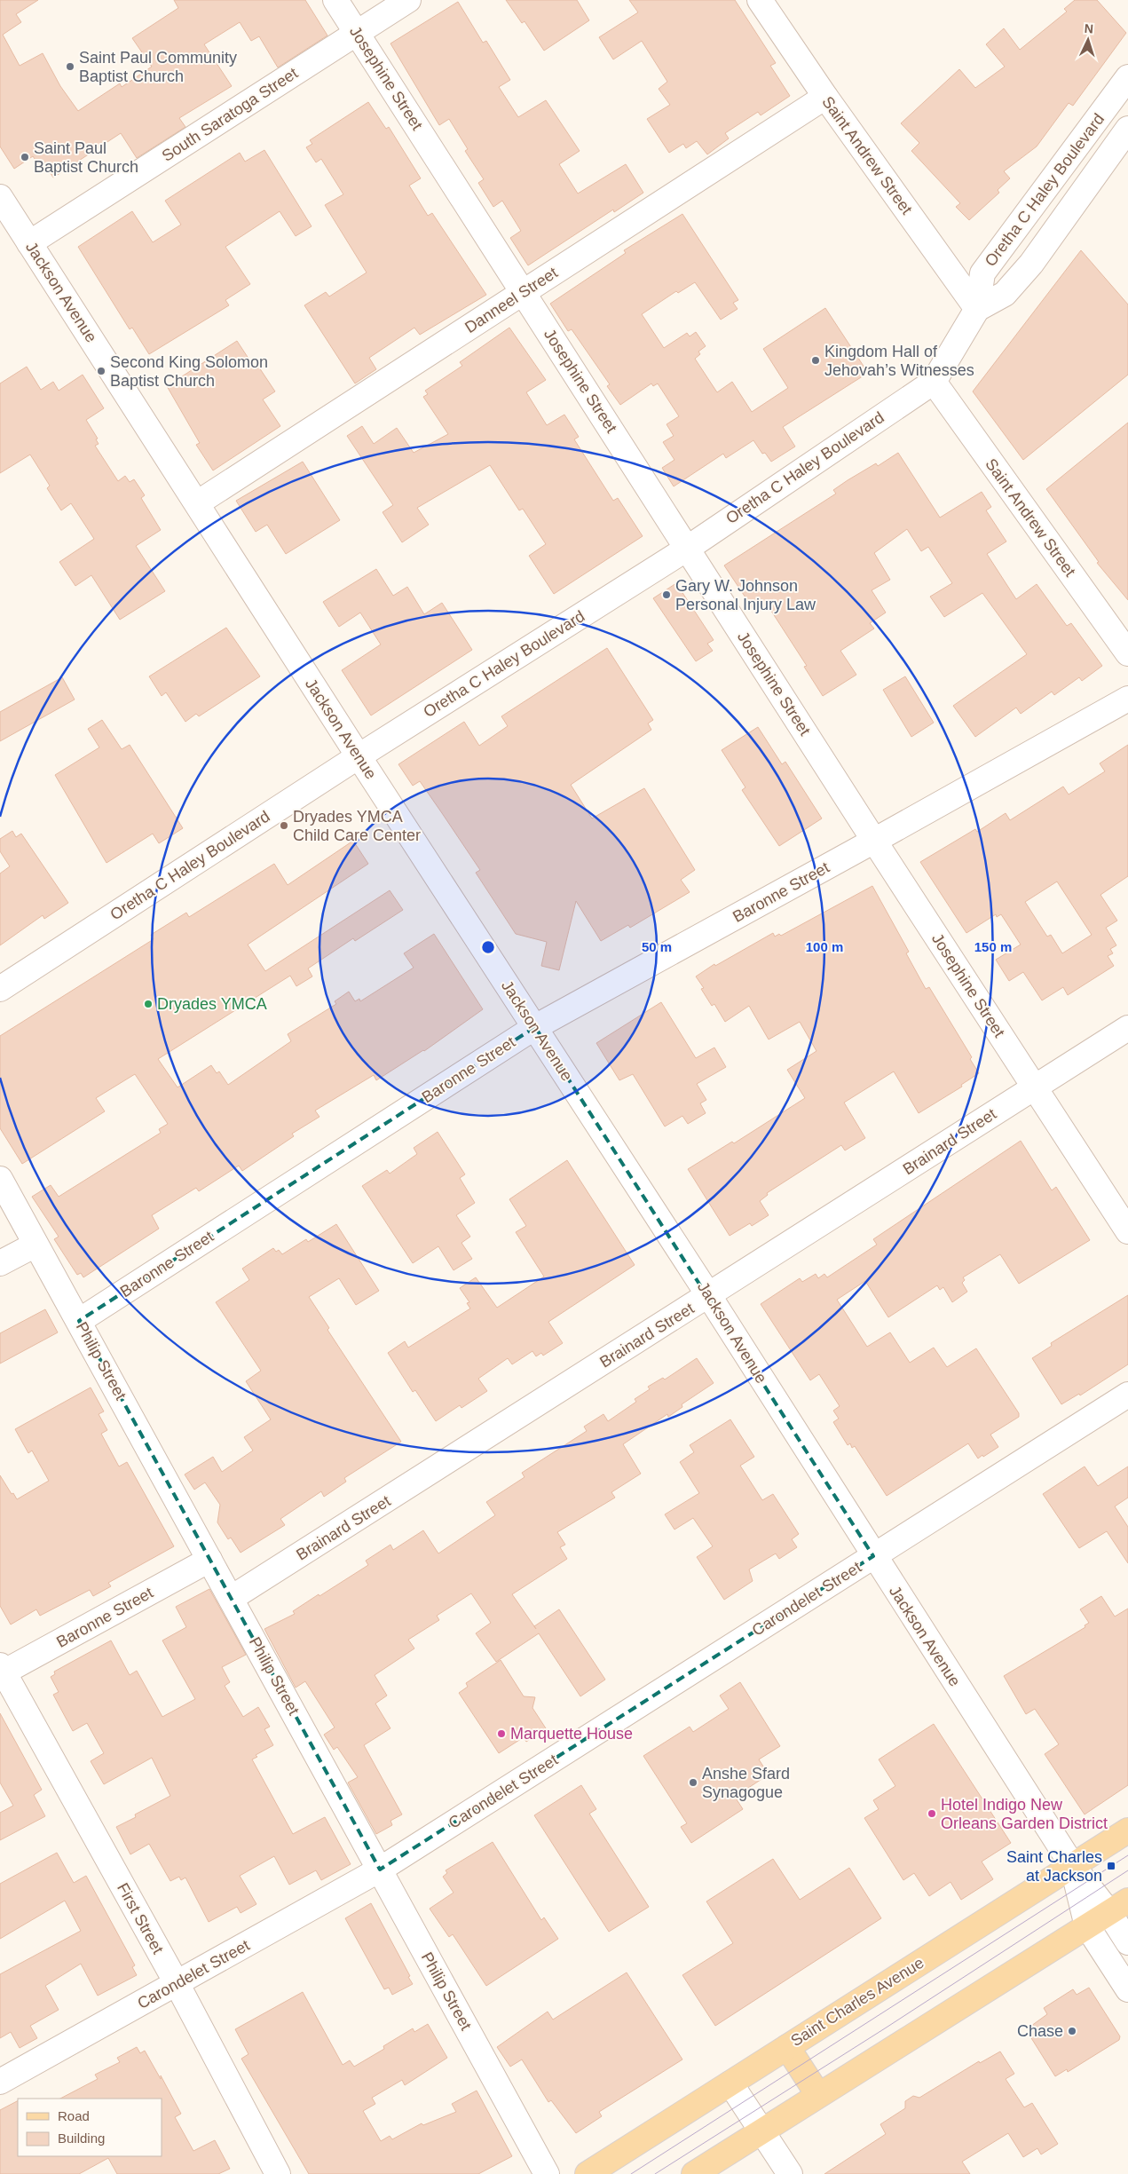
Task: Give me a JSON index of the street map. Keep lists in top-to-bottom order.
{
  "streets": {
    "main road": ["Saint Charles Avenue"],
    "street": [
      "Josephine Street",
      "South Saratoga Street",
      "Saint Andrew Street",
      "Oretha C Haley Boulevard",
      "Jackson Avenue",
      "Danneel Street",
      "Baronne Street",
      "Brainard Street",
      "Philip Street",
      "Carondelet Street",
      "First Street"
    ]
  },
  "crossings": [
    ["Josephine Street", "South Saratoga Street"],
    ["Josephine Street", "Oretha C Haley Boulevard"],
    ["Josephine Street", "Danneel Street"],
    ["Josephine Street", "Baronne Street"],
    ["Josephine Street", "Brainard Street"],
    ["South Saratoga Street", "Jackson Avenue"],
    ["Saint Andrew Street", "Oretha C Haley Boulevard"],
    ["Saint Andrew Street", "Danneel Street"],
    ["Oretha C Haley Boulevard", "Jackson Avenue"],
    ["Jackson Avenue", "Danneel Street"],
    ["Jackson Avenue", "Baronne Street"],
    ["Jackson Avenue", "Brainard Street"],
    ["Jackson Avenue", "Carondelet Street"],
    ["Jackson Avenue", "Saint Charles Avenue"],
    ["Baronne Street", "Philip Street"],
    ["Baronne Street", "First Street"],
    ["Brainard Street", "Philip Street"],
    ["Philip Street", "Carondelet Street"],
    ["Carondelet Street", "First Street"]
  ],
  "places": {
    "other": [
      "Saint Paul Community Baptist Church",
      "Saint Paul Baptist Church",
      "Kingdom Hall of Jehovah’s Witnesses",
      "Second King Solomon Baptist Church",
      "Gary W. Johnson Personal Injury Law",
      "Dryades YMCA Child Care Center",
      "Dryades YMCA",
      "Marquette House",
      "Anshe Sfard Synagogue",
      "Hotel Indigo New Orleans Garden District",
      "Chase"
    ],
    "transit": ["Saint Charles at Jackson"]
  },
  "legend": ["Road", "Building"],
  "north": "top",
  "rings": ["50 m", "100 m", "150 m"]
}
